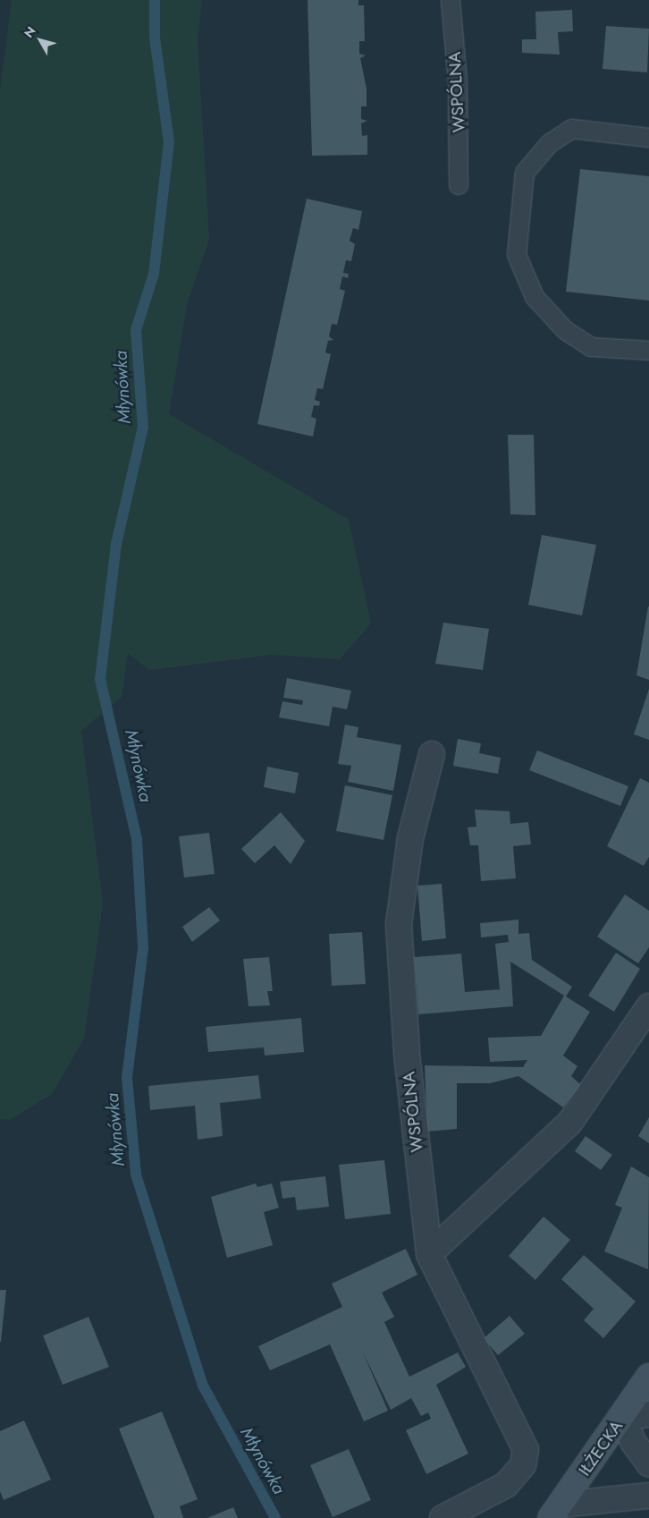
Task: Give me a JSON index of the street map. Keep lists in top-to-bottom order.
{
  "streets": {
    "main road": ["IŁŻECKA"],
    "street": ["WSPÓLNA"]
  },
  "water": ["Młynówka"],
  "north": "top left"
}
